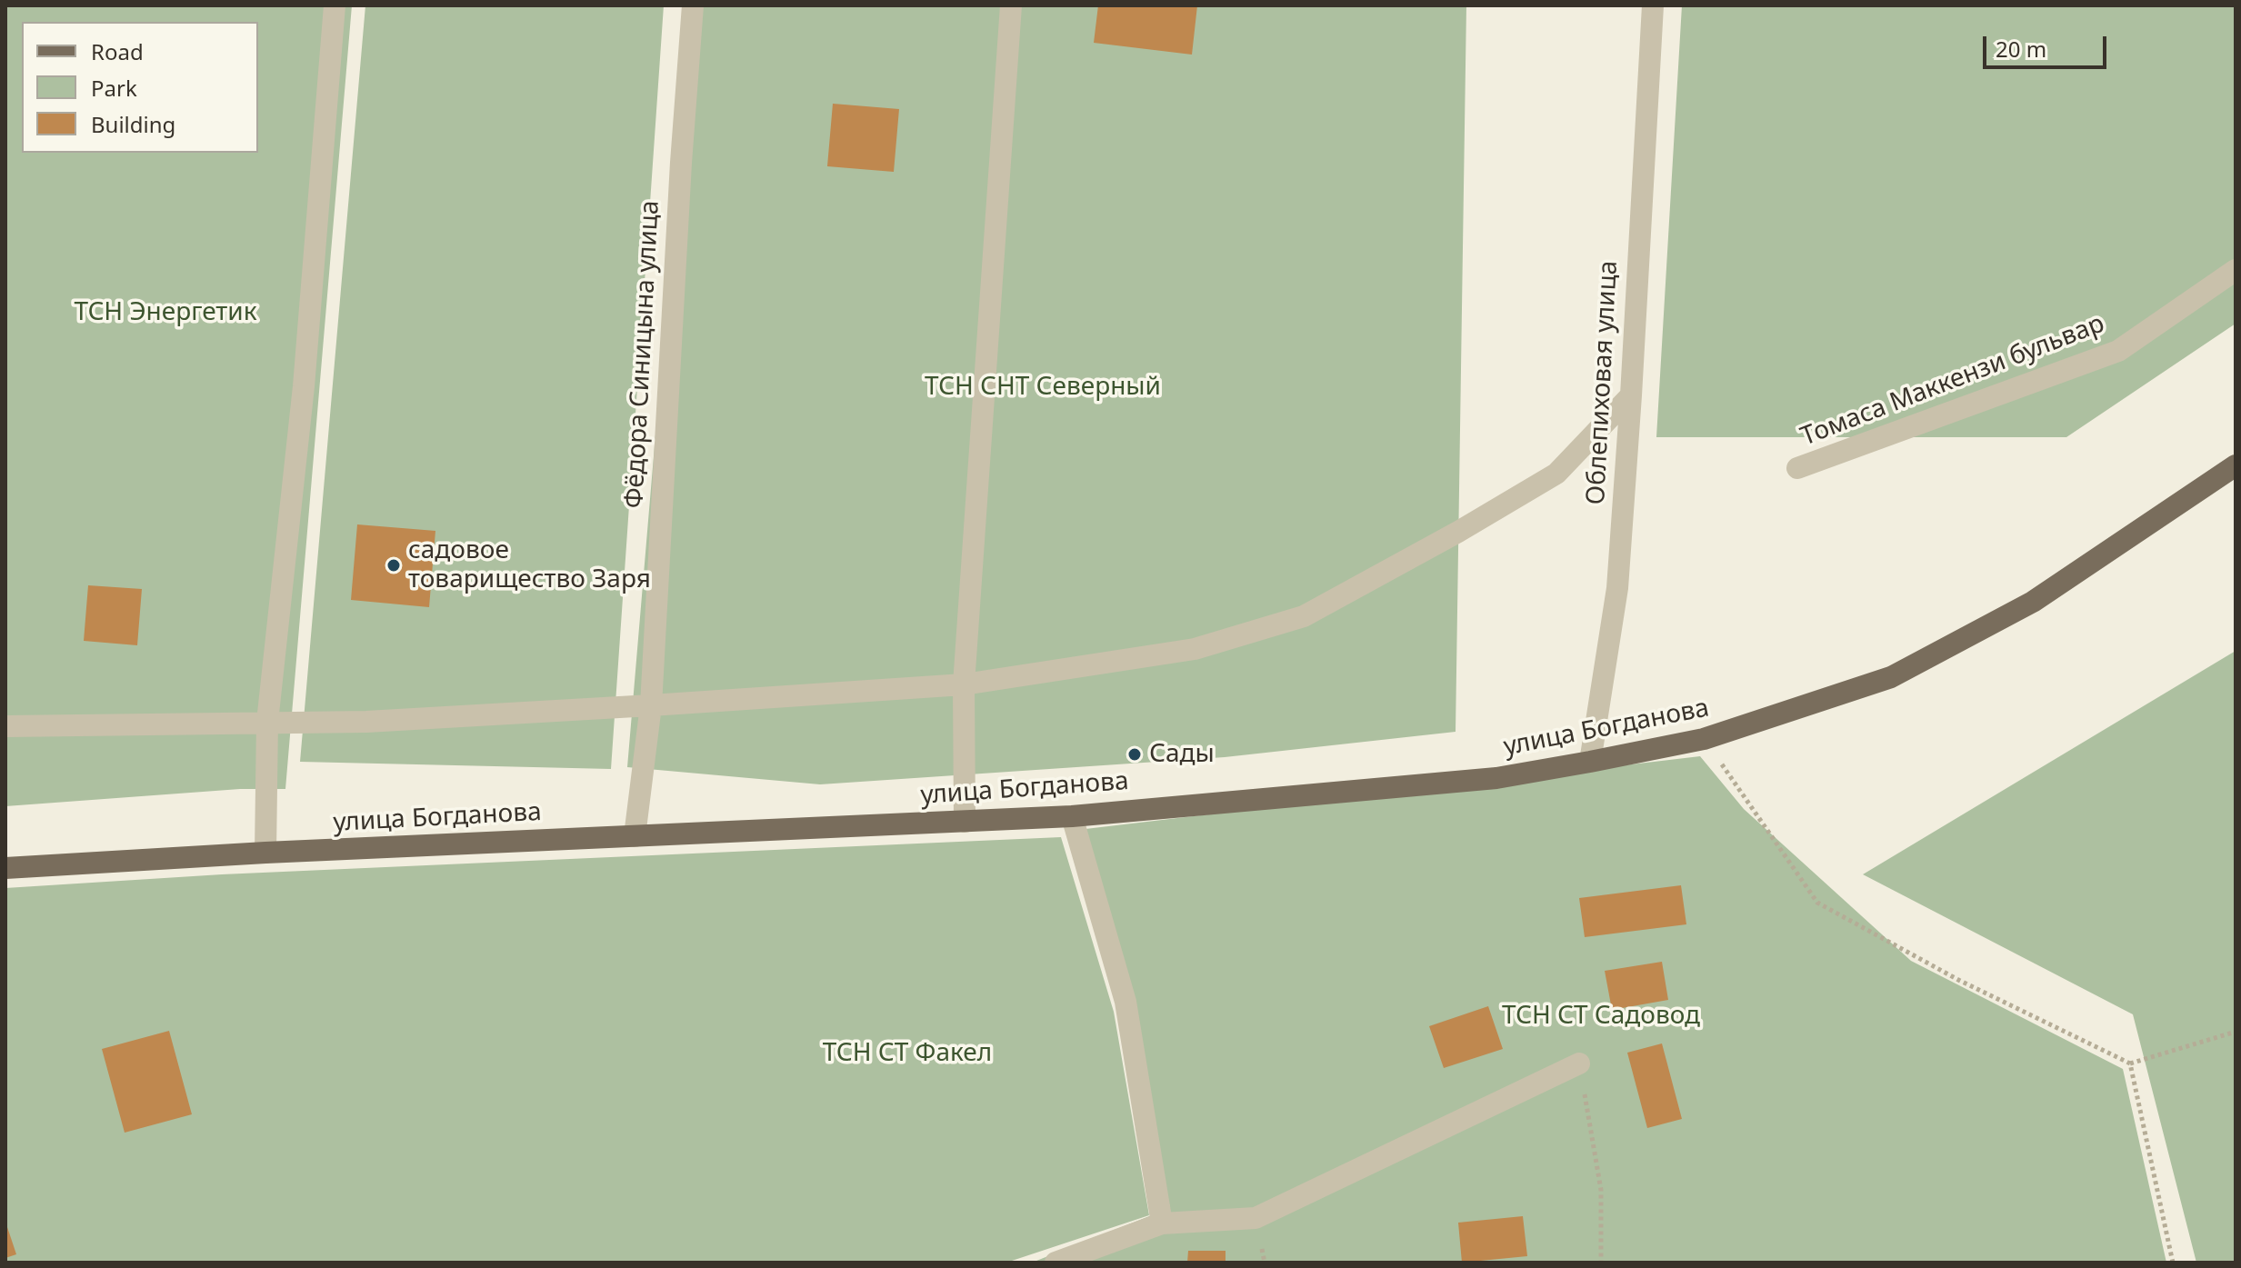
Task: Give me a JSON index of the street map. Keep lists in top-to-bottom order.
{
  "streets": {
    "main road": ["улица Богданова"],
    "street": ["Фёдора Синицына улица", "Томаса Маккензи бульвар", "Облепиховая улица"]
  },
  "crossings": [
    ["Фёдора Синицына улица", "улица Богданова"],
    ["Облепиховая улица", "улица Богданова"]
  ],
  "parks": [
    "ТСН Энергетик",
    "ТСН СНТ Северный",
    "ТСН СТ Садовод",
    "ТСН СТ Факел"
  ],
  "places": ["садовое товарищество Заря", "Сады"],
  "legend": ["Road", "Park", "Building"],
  "scale_bar": "20 m"
}
